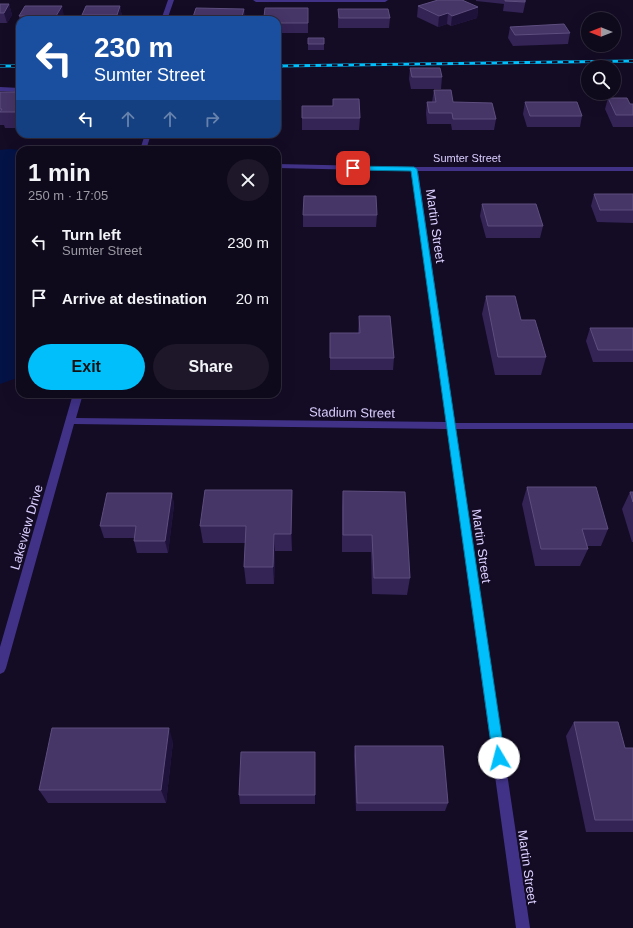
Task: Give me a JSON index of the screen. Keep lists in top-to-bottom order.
{
  "streets": {
    "street": [
      "Sumter Street",
      "Martin Street",
      "Stadium Street",
      "Lakeview Drive"
    ]
  },
  "crossings": [
    ["Sumter Street", "Martin Street"],
    ["Martin Street", "Stadium Street"],
    ["Stadium Street", "Lakeview Drive"]
  ],
  "north": "left",
  "page": {
    "turn": ["230 m", "Sumter Street"],
    "heading": ["1 min", "250 m · 17:05"],
    "list": [
      {
        "name": "Turn left",
        "note": "Sumter Street",
        "value": "230 m"
      },
      {
        "name": "Arrive at destination",
        "value": "20 m"
      }
    ],
    "buttons": ["Exit", "Share"]
  }
}
